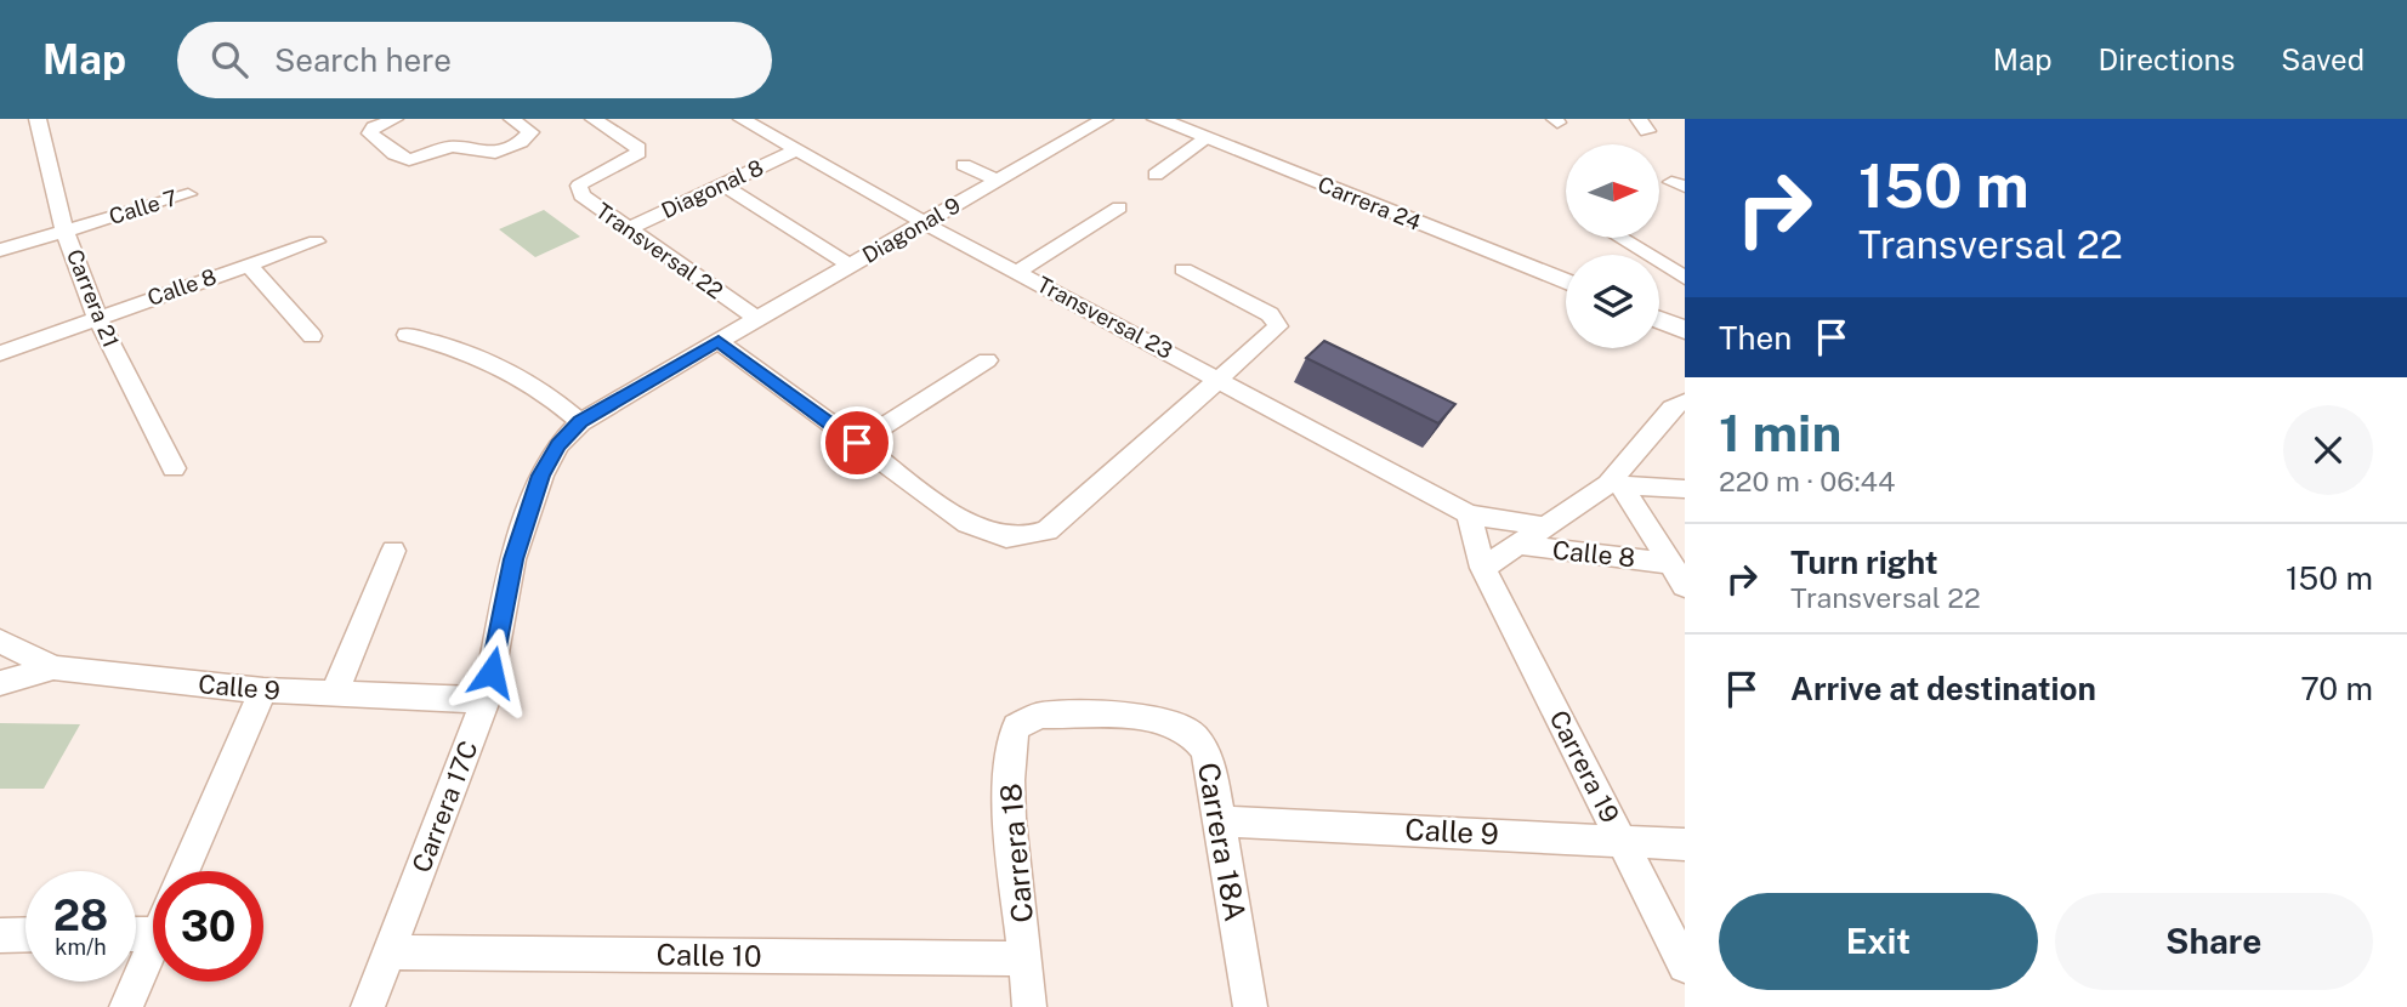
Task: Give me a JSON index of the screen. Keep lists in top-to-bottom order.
{
  "streets": {
    "main road": ["Carrera 24"],
    "street": [
      "Diagonal 8",
      "Calle 7",
      "Diagonal 9",
      "Transversal 22",
      "Calle 8",
      "Carrera 21",
      "Transversal 23",
      "Calle 9",
      "Carrera 19",
      "Carrera 17C",
      "Carrera 18A",
      "Carrera 18",
      "Calle 10"
    ]
  },
  "crossings": [
    ["Diagonal 8", "Transversal 22"],
    ["Diagonal 8", "Transversal 23"],
    ["Calle 7", "Carrera 21"],
    ["Diagonal 9", "Transversal 22"],
    ["Diagonal 9", "Transversal 23"],
    ["Diagonal 9", "Carrera 17C"],
    ["Transversal 22", "Transversal 23"],
    ["Transversal 22", "Carrera 17C"],
    ["Calle 8", "Carrera 21"],
    ["Calle 9", "Carrera 19"],
    ["Calle 9", "Carrera 17C"],
    ["Calle 9", "Carrera 18A"],
    ["Carrera 17C", "Calle 10"],
    ["Carrera 18A", "Carrera 18"],
    ["Carrera 18", "Calle 10"]
  ],
  "north": "right",
  "page": {
    "header": "Map",
    "search": "Search here",
    "nav": ["Map", "Directions", "Saved"],
    "turn": ["150 m", "Transversal 22"],
    "then": "Then",
    "heading": ["1 min", "220 m · 06:44"],
    "list": [
      {
        "name": "Turn right",
        "note": "Transversal 22",
        "value": "150 m"
      },
      {
        "name": "Arrive at destination",
        "value": "70 m"
      }
    ],
    "speed": "28 km/h",
    "limit": "30",
    "buttons": ["Exit", "Share"]
  }
}
